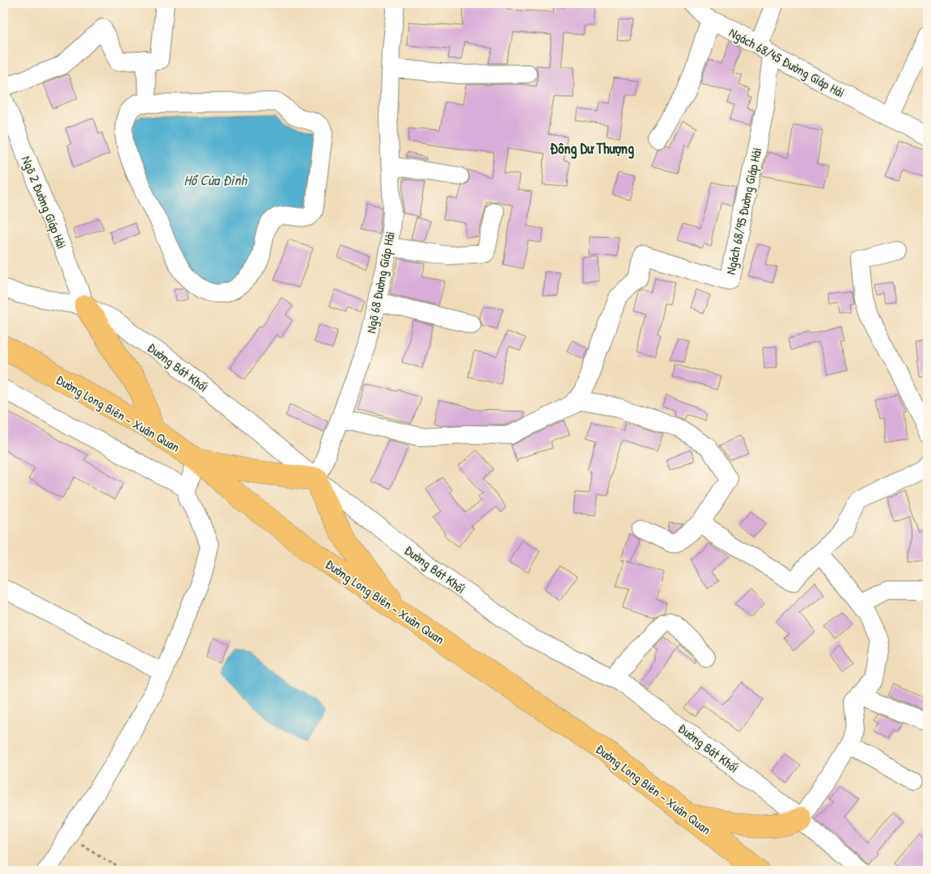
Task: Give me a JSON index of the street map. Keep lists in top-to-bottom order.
{
  "streets": {
    "main road": ["Đường Long Biên – Xuân Quan"],
    "street": [
      "Ngách 68/45 Đường Giáp Hải",
      "Ngõ 2 Đường Giáp Hải",
      "Ngách 68/95 Đường Giáp Hải",
      "Ngõ 68 Đường Giáp Hải",
      "Đường Bát Khối"
    ]
  },
  "crossings": [
    ["Ngách 68/45 Đường Giáp Hải", "Ngách 68/95 Đường Giáp Hải"],
    ["Ngõ 2 Đường Giáp Hải", "Đường Bát Khối"],
    ["Ngách 68/95 Đường Giáp Hải", "Ngõ 68 Đường Giáp Hải"],
    ["Ngõ 68 Đường Giáp Hải", "Đường Bát Khối"]
  ],
  "districts": ["Đông Dư Thượng"],
  "water": ["Hồ Cửa Đình"]
}
